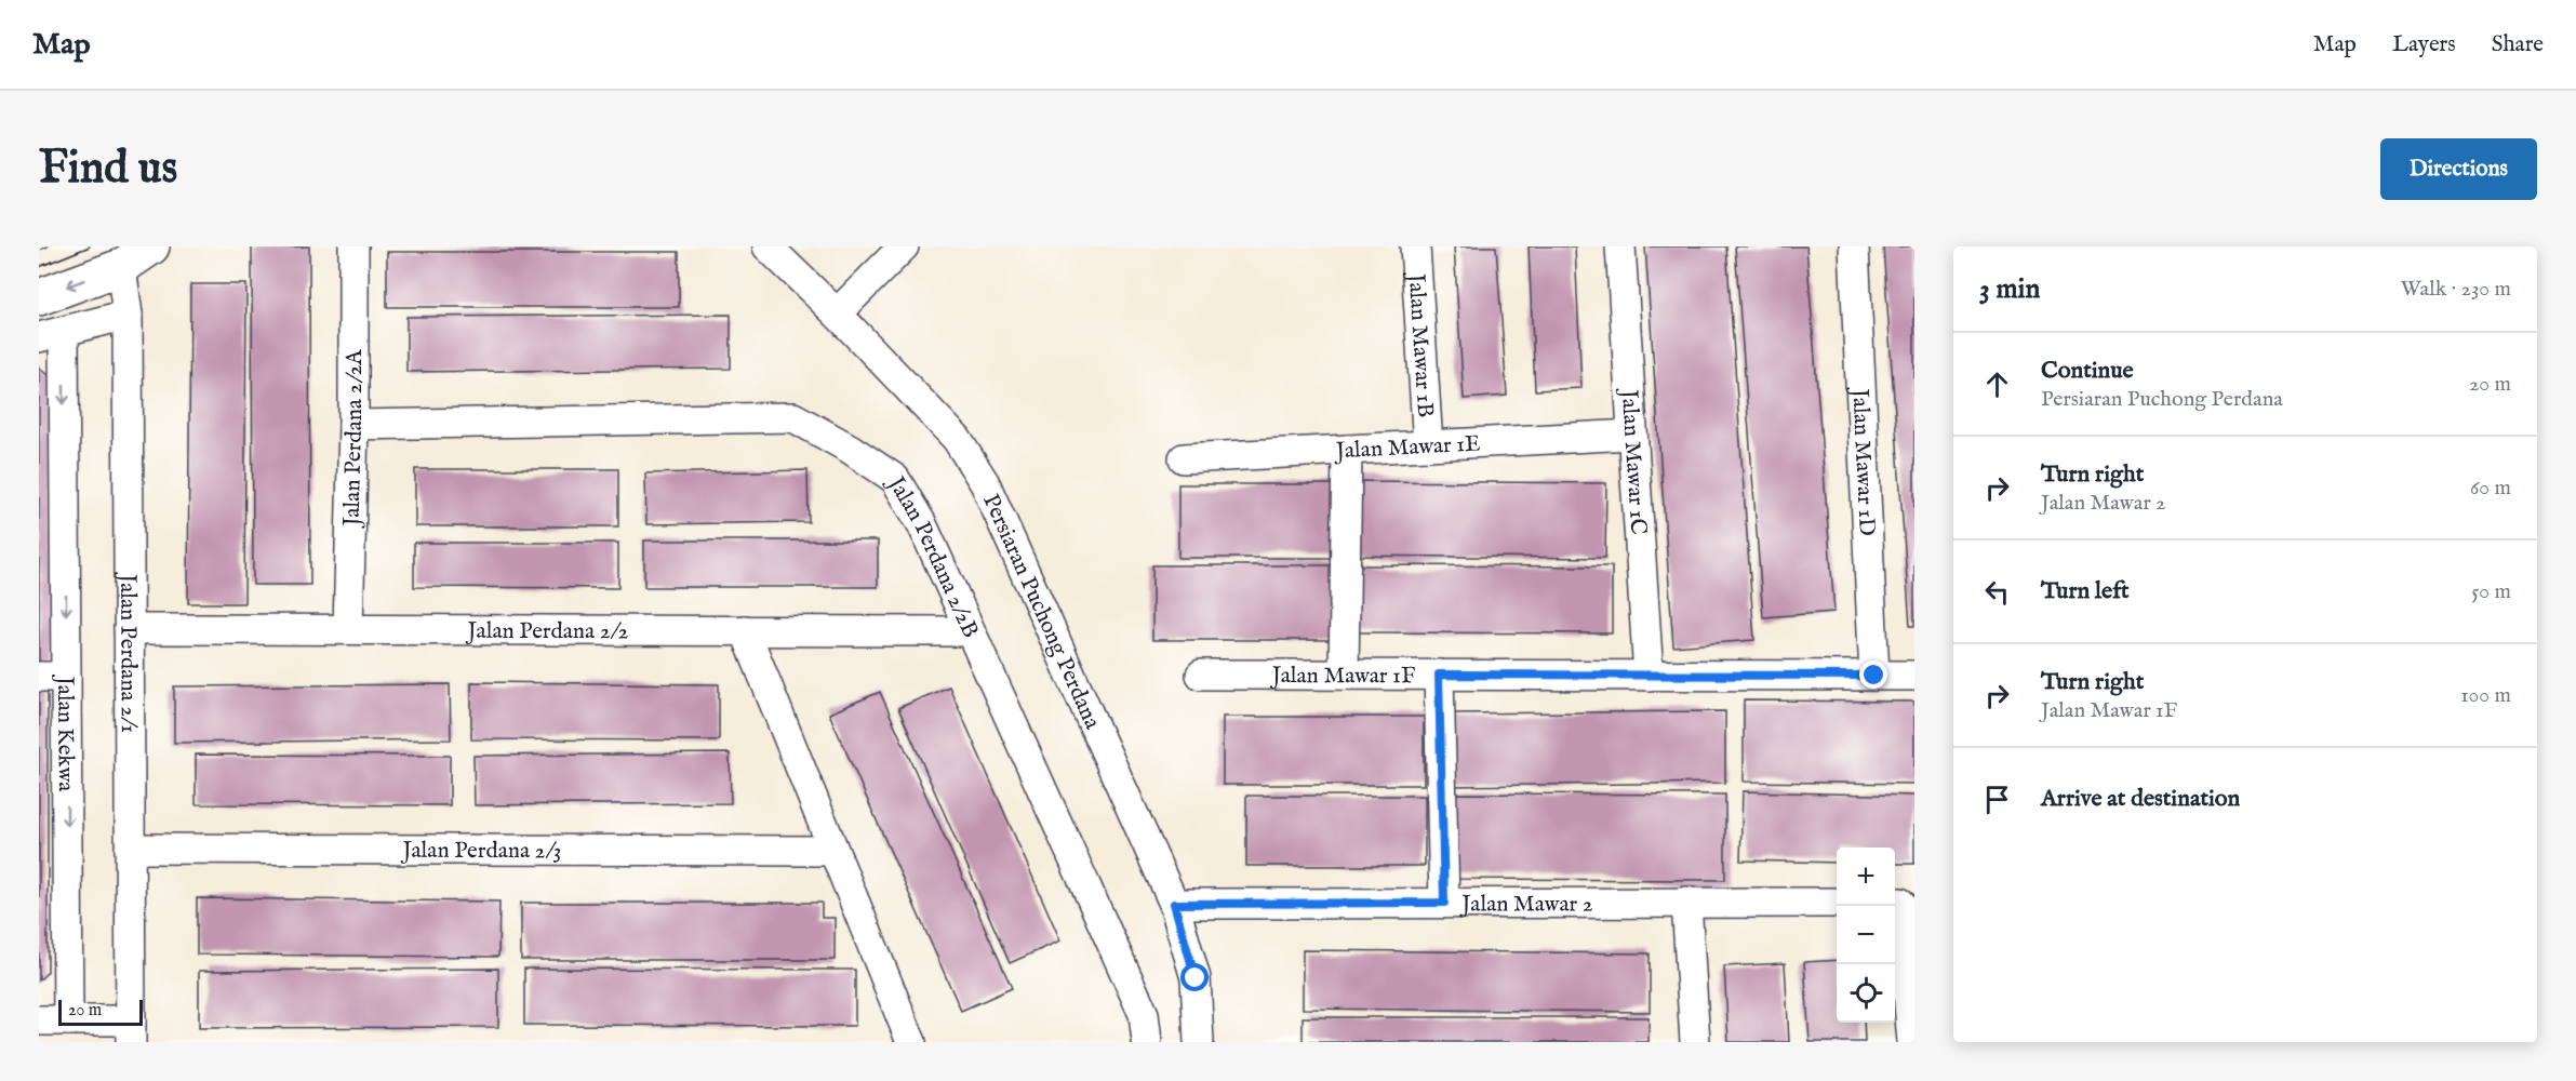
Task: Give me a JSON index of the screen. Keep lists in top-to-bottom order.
{
  "streets": {
    "street": [
      "Jalan Mawar 1B",
      "Jalan Perdana 2/2A",
      "Jalan Mawar 1E",
      "Jalan Mawar 1C",
      "Jalan Mawar 1D",
      "Jalan Perdana 2/2B",
      "Persiaran Puchong Perdana",
      "Jalan Perdana 2/2",
      "Jalan Perdana 2/1",
      "Jalan Mawar 1F",
      "Jalan Kekwa",
      "Jalan Perdana 2/3",
      "Jalan Mawar 2"
    ]
  },
  "crossings": [
    ["Jalan Mawar 1B", "Jalan Mawar 1E"],
    ["Jalan Perdana 2/2A", "Jalan Perdana 2/2B"],
    ["Jalan Perdana 2/2A", "Jalan Perdana 2/2"],
    ["Jalan Mawar 1E", "Jalan Mawar 1C"],
    ["Jalan Mawar 1C", "Jalan Mawar 1F"],
    ["Jalan Mawar 1D", "Jalan Mawar 1F"],
    ["Jalan Perdana 2/2B", "Jalan Perdana 2/2"],
    ["Persiaran Puchong Perdana", "Jalan Mawar 2"],
    ["Jalan Perdana 2/2", "Jalan Perdana 2/1"],
    ["Jalan Perdana 2/1", "Jalan Kekwa"],
    ["Jalan Perdana 2/1", "Jalan Perdana 2/3"]
  ],
  "one_way": ["Jalan Kekwa"],
  "scale_bar": "20 m",
  "page": {
    "header": "Map",
    "nav": ["Map", "Layers", "Share"],
    "buttons": "Directions",
    "title": "Find us",
    "heading": ["3 min", "Walk · 230 m"],
    "list": [
      ["Continue", "Persiaran Puchong Perdana", "20 m"],
      ["Turn right", "Jalan Mawar 2", "60 m"],
      ["Turn left", "50 m"],
      ["Turn right", "Jalan Mawar 1F", "100 m"],
      "Arrive at destination"
    ],
    "map_buttons": ["+", "−"],
    "scale": "20 m"
  }
}
